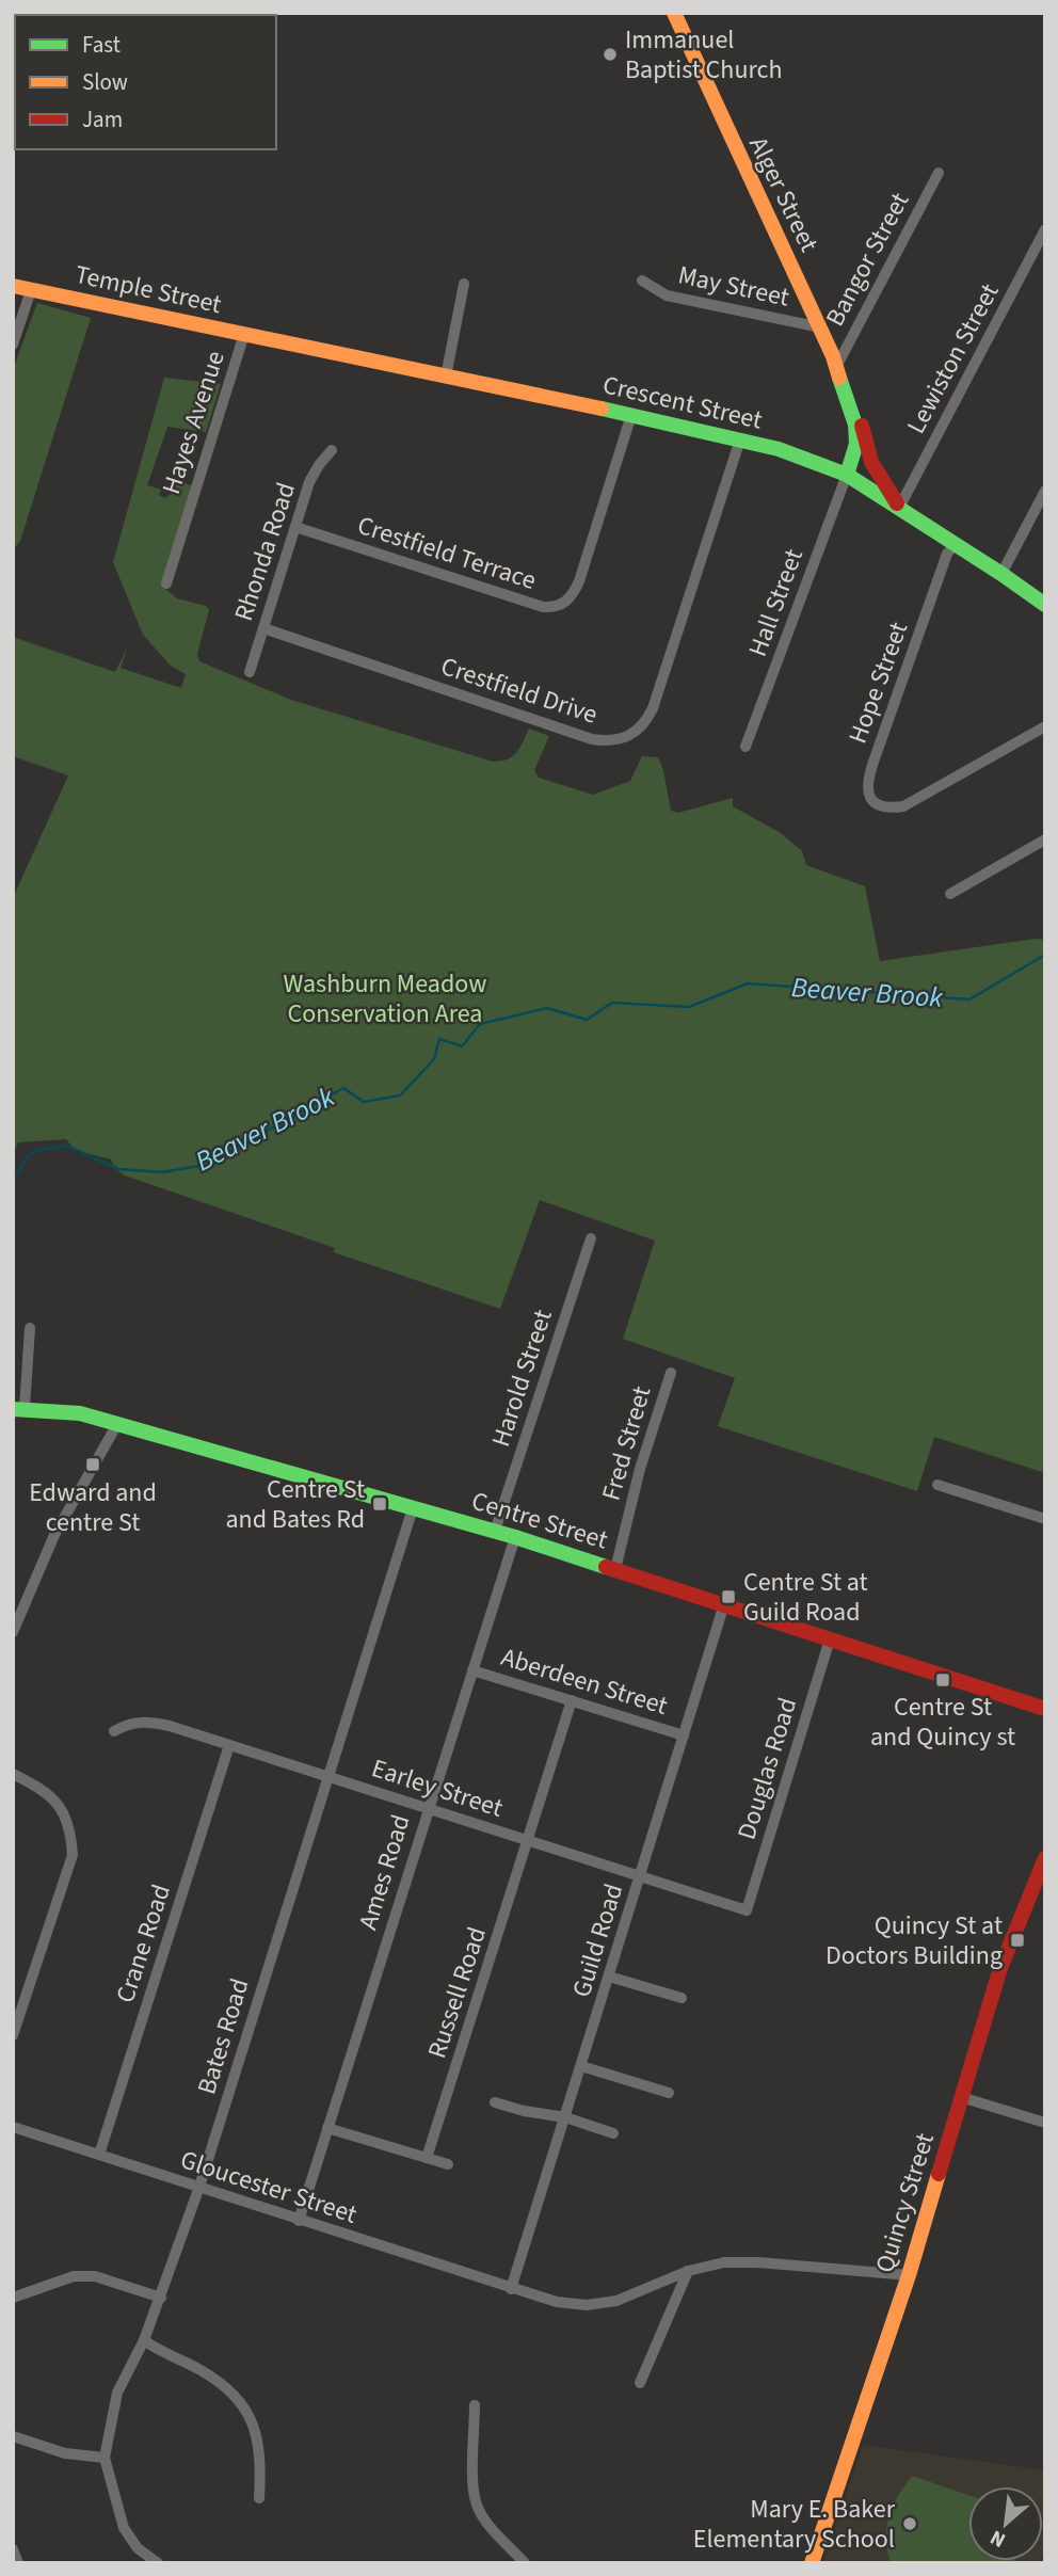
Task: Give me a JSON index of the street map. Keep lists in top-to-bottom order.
{
  "streets": {
    "main road": [
      "Alger Street",
      "Temple Street",
      "Crescent Street",
      "Centre Street",
      "Quincy Street"
    ],
    "street": [
      "Bangor Street",
      "May Street",
      "Lewiston Street",
      "Hayes Avenue",
      "Rhonda Road",
      "Crestfield Terrace",
      "Hall Street",
      "Hope Street",
      "Crestfield Drive",
      "Harold Street",
      "Fred Street",
      "Aberdeen Street",
      "Douglas Road",
      "Earley Street",
      "Ames Road",
      "Guild Road",
      "Crane Road",
      "Russell Road",
      "Bates Road",
      "Gloucester Street"
    ]
  },
  "crossings": [
    ["Alger Street", "Bangor Street"],
    ["Alger Street", "May Street"],
    ["Alger Street", "Crescent Street"],
    ["Alger Street", "Hall Street"],
    ["Temple Street", "Crescent Street"],
    ["Temple Street", "Hayes Avenue"],
    ["Lewiston Street", "Crescent Street"],
    ["Crescent Street", "Crestfield Terrace"],
    ["Crescent Street", "Hall Street"],
    ["Crescent Street", "Hope Street"],
    ["Crescent Street", "Crestfield Drive"],
    ["Rhonda Road", "Crestfield Terrace"],
    ["Rhonda Road", "Crestfield Drive"],
    ["Harold Street", "Centre Street"],
    ["Fred Street", "Centre Street"],
    ["Centre Street", "Douglas Road"],
    ["Centre Street", "Ames Road"],
    ["Centre Street", "Guild Road"],
    ["Centre Street", "Bates Road"],
    ["Aberdeen Street", "Ames Road"],
    ["Aberdeen Street", "Guild Road"],
    ["Aberdeen Street", "Russell Road"],
    ["Douglas Road", "Earley Street"],
    ["Earley Street", "Ames Road"],
    ["Earley Street", "Guild Road"],
    ["Earley Street", "Crane Road"],
    ["Earley Street", "Russell Road"],
    ["Earley Street", "Bates Road"],
    ["Ames Road", "Gloucester Street"],
    ["Guild Road", "Gloucester Street"],
    ["Crane Road", "Gloucester Street"],
    ["Bates Road", "Gloucester Street"],
    ["Gloucester Street", "Quincy Street"]
  ],
  "water": ["Beaver Brook"],
  "parks": ["Washburn Meadow Conservation Area"],
  "places": {
    "other": ["Immanuel Baptist Church", "Mary E. Baker Elementary School"],
    "transit": [
      "Edward and centre St",
      "Centre St and Bates Rd",
      "Centre St at Guild Road",
      "Centre St and Quincy st",
      "Quincy St at Doctors Building"
    ]
  },
  "legend": ["Fast", "Slow", "Jam"],
  "north": "bottom left"
}
